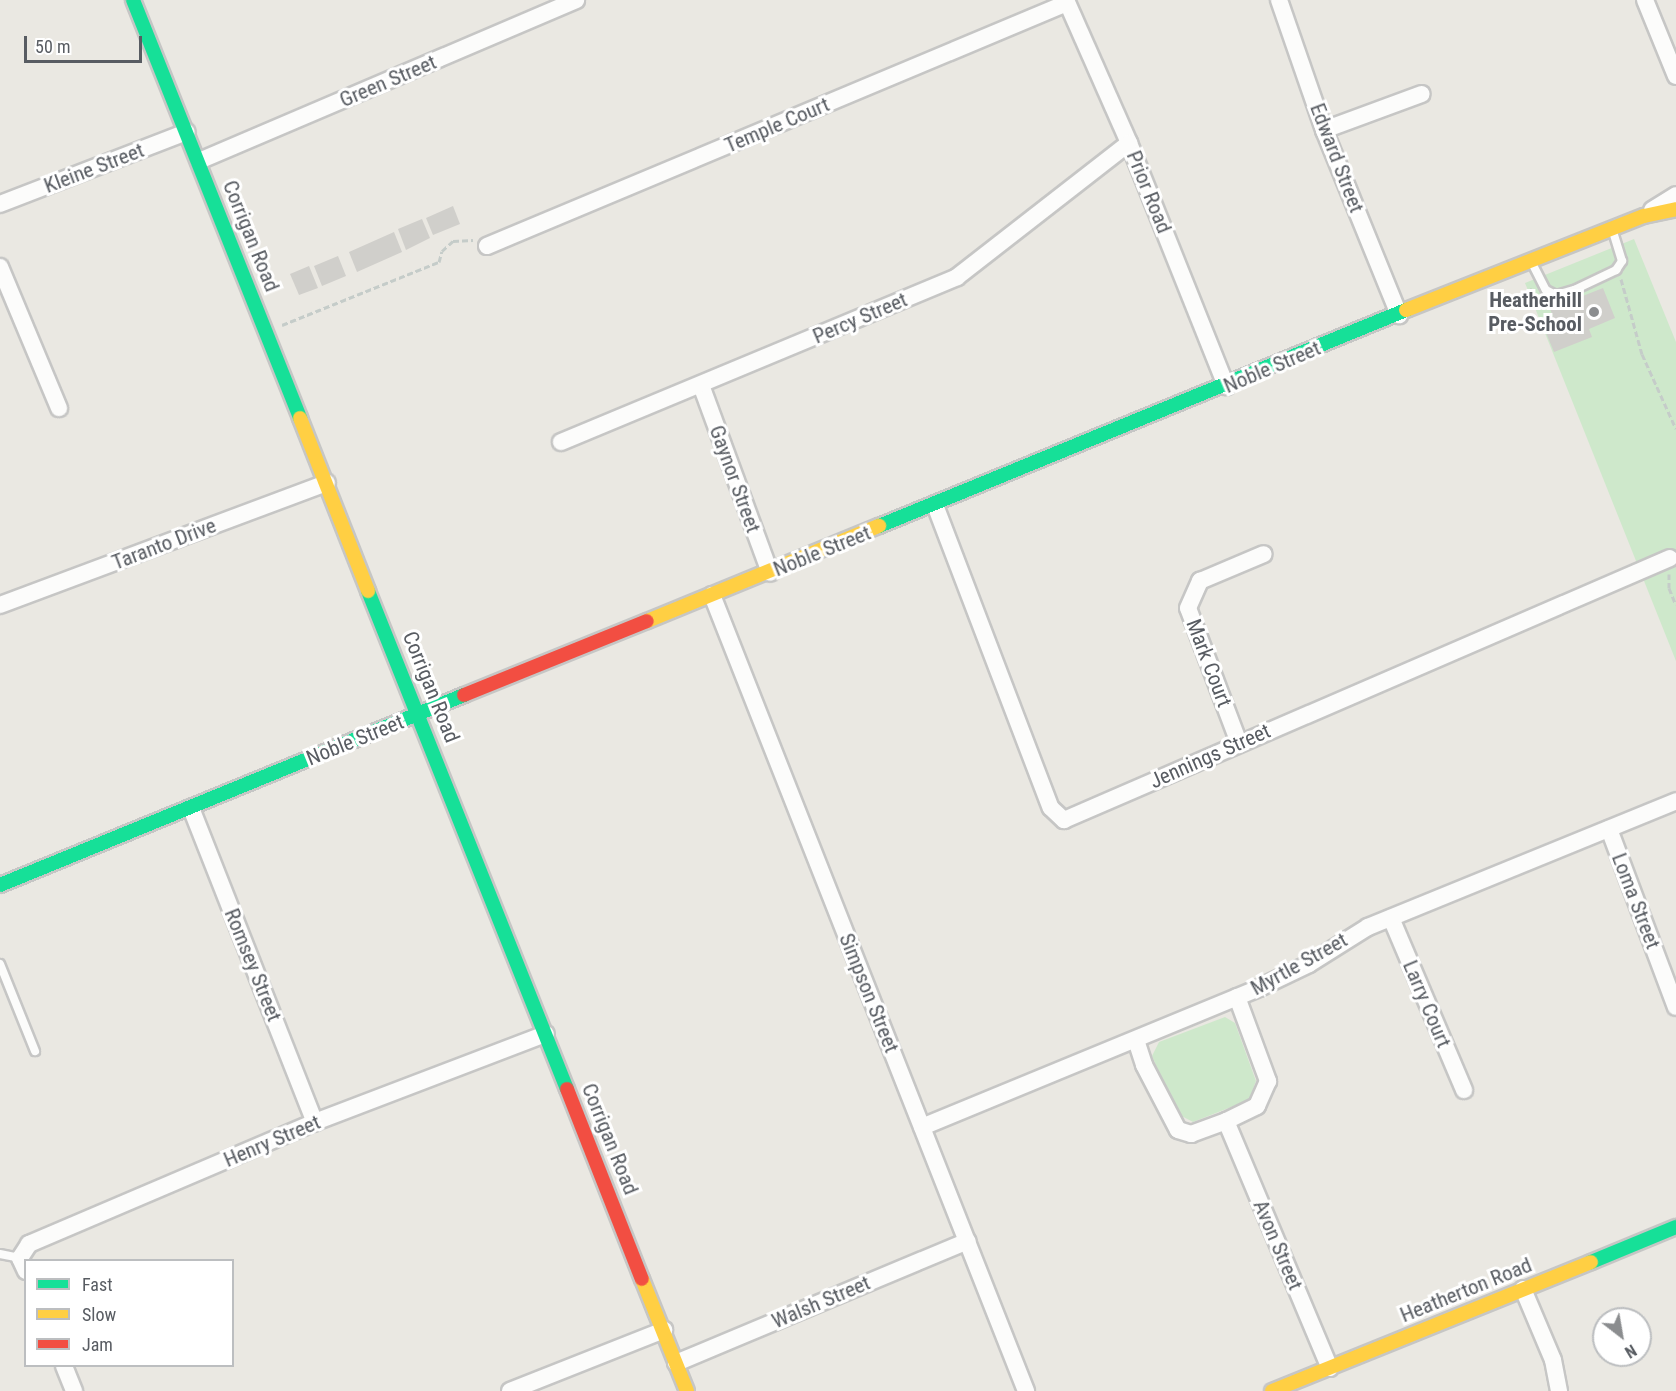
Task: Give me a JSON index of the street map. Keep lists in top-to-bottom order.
{
  "streets": {
    "main road": ["Corrigan Road", "Noble Street", "Heatherton Road"],
    "street": [
      "Green Street",
      "Temple Court",
      "Edward Street",
      "Kleine Street",
      "Prior Road",
      "Percy Street",
      "Gaynor Street",
      "Taranto Drive",
      "Mark Court",
      "Jennings Street",
      "Loma Street",
      "Myrtle Street",
      "Romsey Street",
      "Simpson Street",
      "Larry Court",
      "Henry Street",
      "Avon Street",
      "Walsh Street"
    ]
  },
  "crossings": [
    ["Green Street", "Corrigan Road"],
    ["Temple Court", "Prior Road"],
    ["Edward Street", "Noble Street"],
    ["Kleine Street", "Corrigan Road"],
    ["Prior Road", "Percy Street"],
    ["Prior Road", "Noble Street"],
    ["Corrigan Road", "Noble Street"],
    ["Corrigan Road", "Taranto Drive"],
    ["Corrigan Road", "Henry Street"],
    ["Corrigan Road", "Walsh Street"],
    ["Percy Street", "Gaynor Street"],
    ["Noble Street", "Gaynor Street"],
    ["Noble Street", "Jennings Street"],
    ["Noble Street", "Romsey Street"],
    ["Noble Street", "Simpson Street"],
    ["Mark Court", "Jennings Street"],
    ["Loma Street", "Myrtle Street"],
    ["Myrtle Street", "Simpson Street"],
    ["Myrtle Street", "Larry Court"],
    ["Romsey Street", "Henry Street"],
    ["Simpson Street", "Walsh Street"],
    ["Avon Street", "Heatherton Road"]
  ],
  "places": ["Heatherhill Pre-School"],
  "legend": ["Fast", "Slow", "Jam"],
  "scale_bar": "50 m",
  "north": "bottom right"
}
